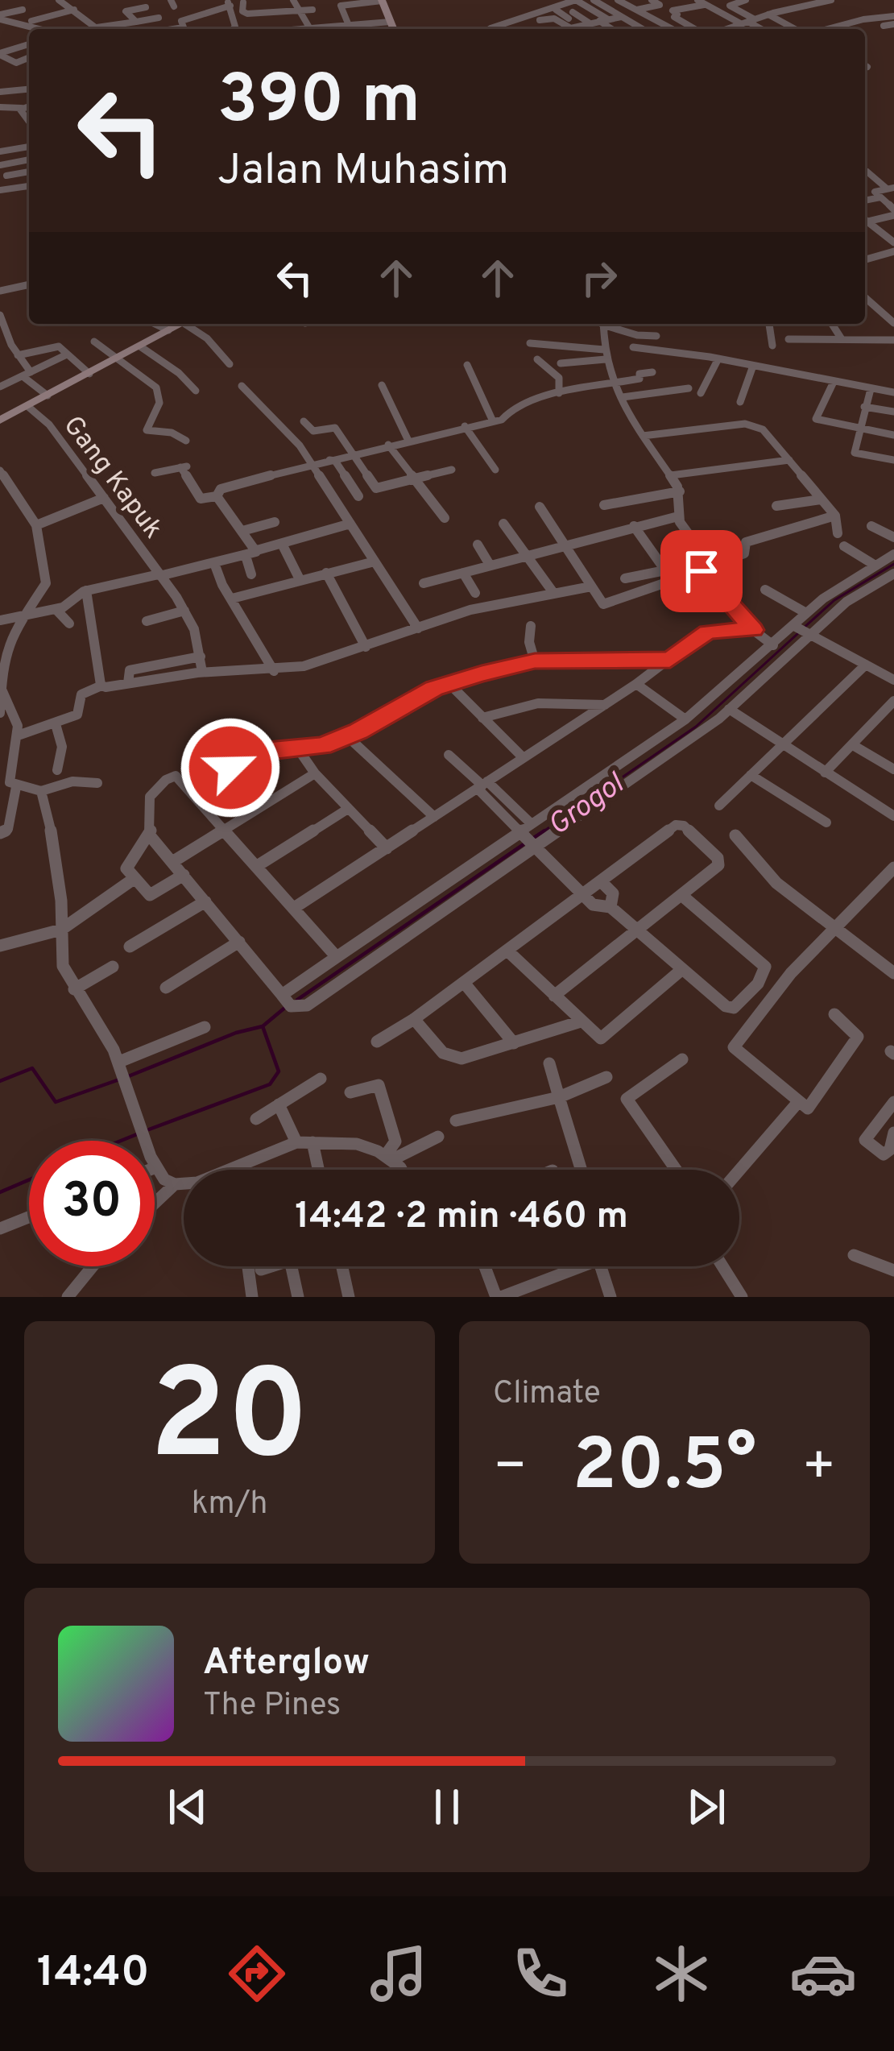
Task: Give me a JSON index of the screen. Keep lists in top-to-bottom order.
{
  "streets": {
    "street": ["Gang Kapuk"]
  },
  "water": ["Grogol"],
  "page": {
    "turn": ["390 m", "Jalan Muhasim"],
    "limit": "30",
    "trip": "14:42 · 2 min · 460 m",
    "tile": [
      ["20", "km/h"],
      "Climate"
    ],
    "heat": ["−", "20.5°", "+"],
    "song": ["Afterglow", "The Pines"],
    "tabs": "14:40"
  }
}
